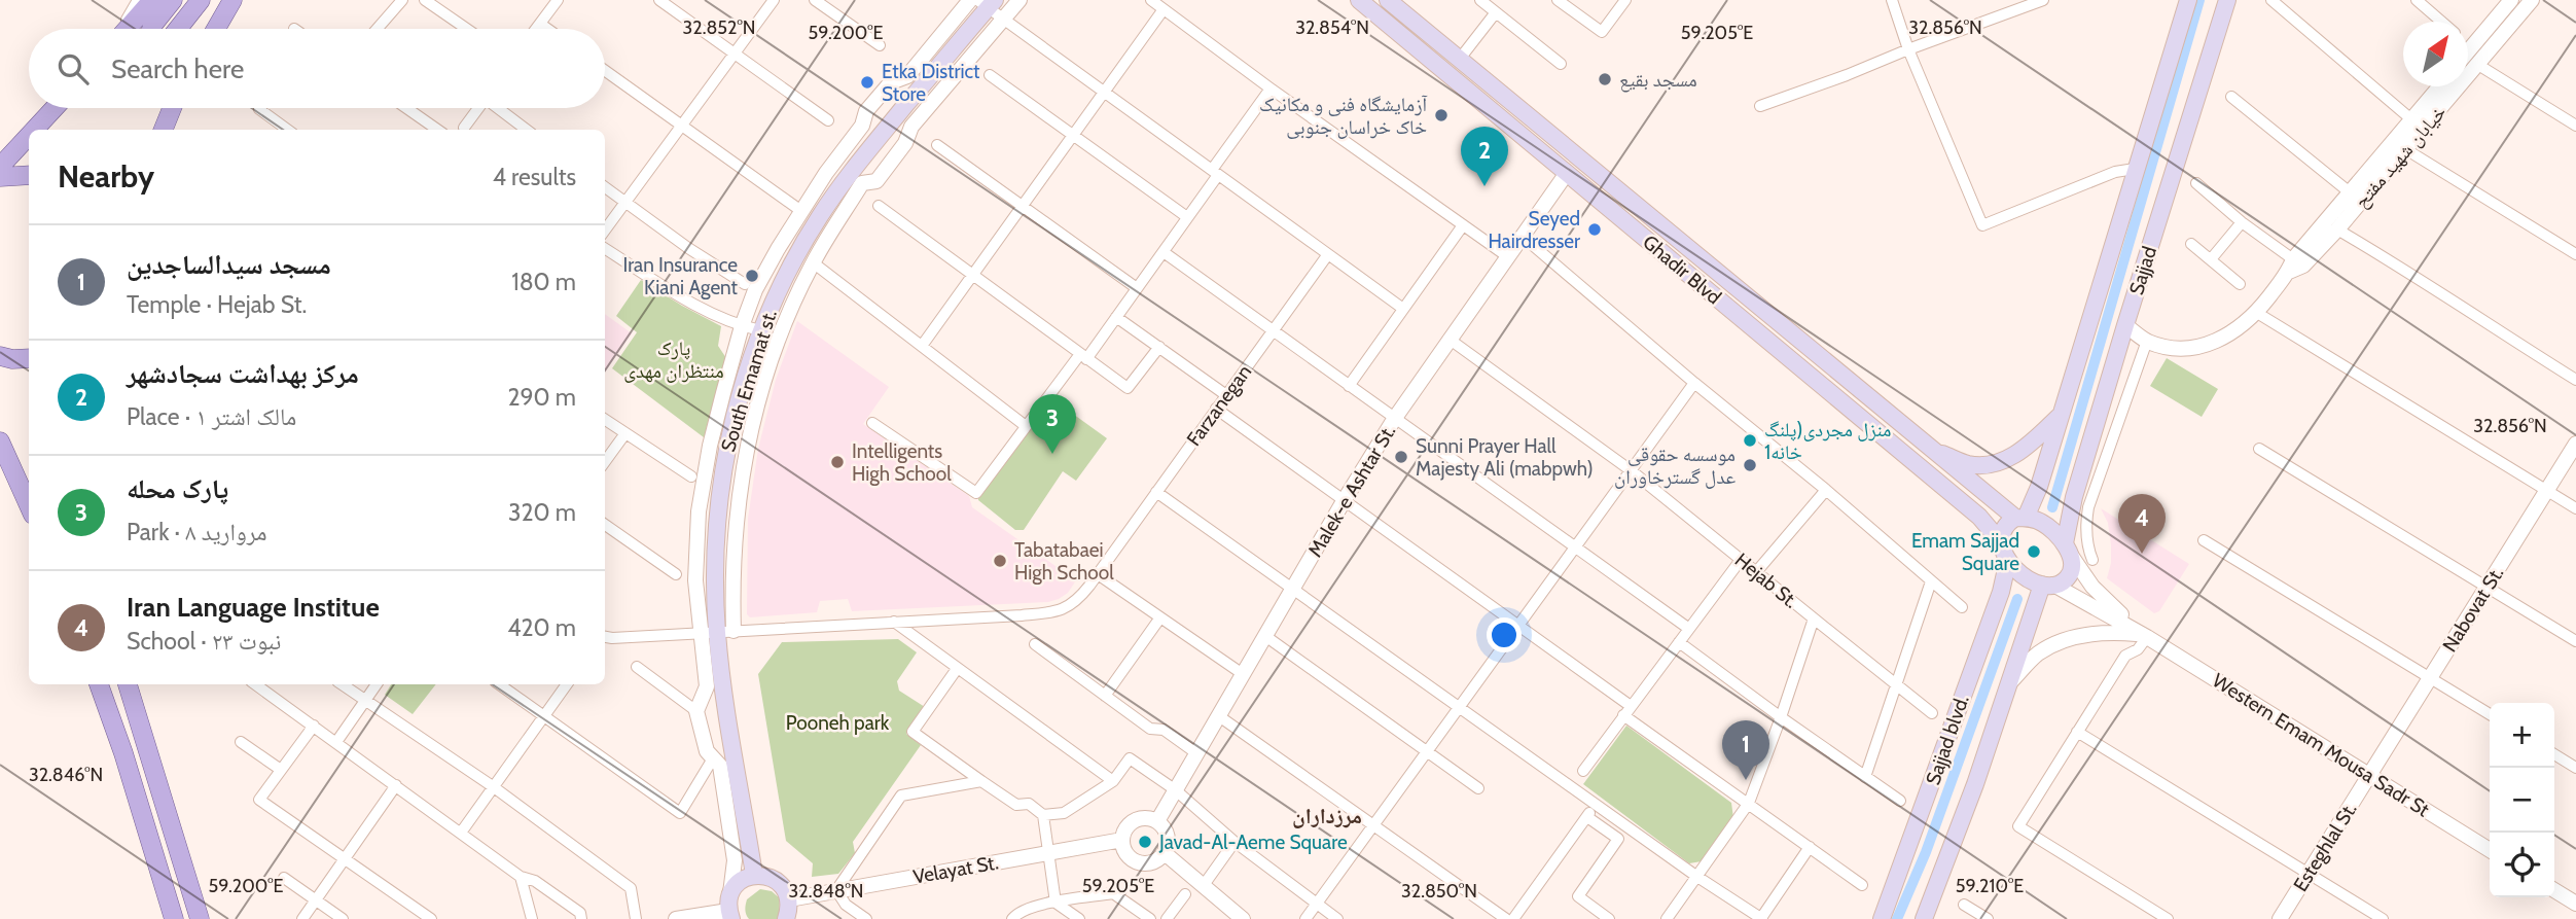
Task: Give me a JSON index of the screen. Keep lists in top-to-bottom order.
{
  "streets": {
    "main road": [
      "Ghadir Blvd",
      "Sajjad",
      "South Emamat st.",
      "Sajjad blvd."
    ],
    "street": [
      "خیابان شهید مفتح",
      "Farzanegan",
      "Malek-e Ashtar St.",
      "Hejab St.",
      "Nabovat St.",
      "Western Emam Mousa Sadr St",
      "Esteghlal St.",
      "Velayat St."
    ]
  },
  "crossings": [
    ["خیابان شهید مفتح", "Sajjad"],
    ["Ghadir Blvd", "Sajjad"],
    ["Ghadir Blvd", "Malek-e Ashtar St."],
    ["Ghadir Blvd", "Sajjad blvd."],
    ["Sajjad", "Sajjad blvd."],
    ["South Emamat st.", "Farzanegan"],
    ["Malek-e Ashtar St.", "Hejab St."],
    ["Malek-e Ashtar St.", "Velayat St."],
    ["Nabovat St.", "Western Emam Mousa Sadr St"],
    ["Nabovat St.", "Esteghlal St."],
    ["Western Emam Mousa Sadr St", "Esteghlal St."]
  ],
  "districts": ["مرزداران"],
  "parks": ["پارک منتظران مهدی", "Pooneh park"],
  "places": [
    "مسجد بقیع",
    "Etka District Store",
    "آزمایشگاه فنی و مکانیک خاک خراسان جنوبی",
    "Seyed Hairdresser",
    "Iran Insurance Kiani Agent",
    "منزل مجردی(پلنگ خانه1",
    "Sunni Prayer Hall Majesty Ali (mabpwh)",
    "Intelligents High School",
    "موسسه حقوقی عدل گسترخاوران",
    "Emam Sajjad Square",
    "Tabatabaei High School",
    "Javad-Al-Aeme Square"
  ],
  "north": "top right",
  "page": {
    "search": "Search here",
    "pins": [
      "2",
      "3",
      "4",
      "1"
    ],
    "heading": ["Nearby", "4 results"],
    "list": [
      {
        "mark": "1",
        "name": "مسجد سیدالساجدین",
        "note": "Temple · Hejab St.",
        "value": "180 m"
      },
      {
        "mark": "2",
        "name": "مرکز بهداشت سجادشهر",
        "note": "Place · مالک اشتر ۱",
        "value": "290 m"
      },
      {
        "mark": "3",
        "name": "پارک محله",
        "note": "Park · مروارید ۸",
        "value": "320 m"
      },
      {
        "mark": "4",
        "name": "Iran Language Institue",
        "note": "School · نبوت ۲۳",
        "value": "420 m"
      }
    ],
    "map_buttons": ["+", "−"]
  },
  "coordinates": [
    "32.852°N",
    "32.854°N",
    "32.856°N",
    "59.200°E",
    "59.205°E",
    "32.846°N",
    "59.210°E",
    "32.848°N",
    "32.850°N"
  ]
}
